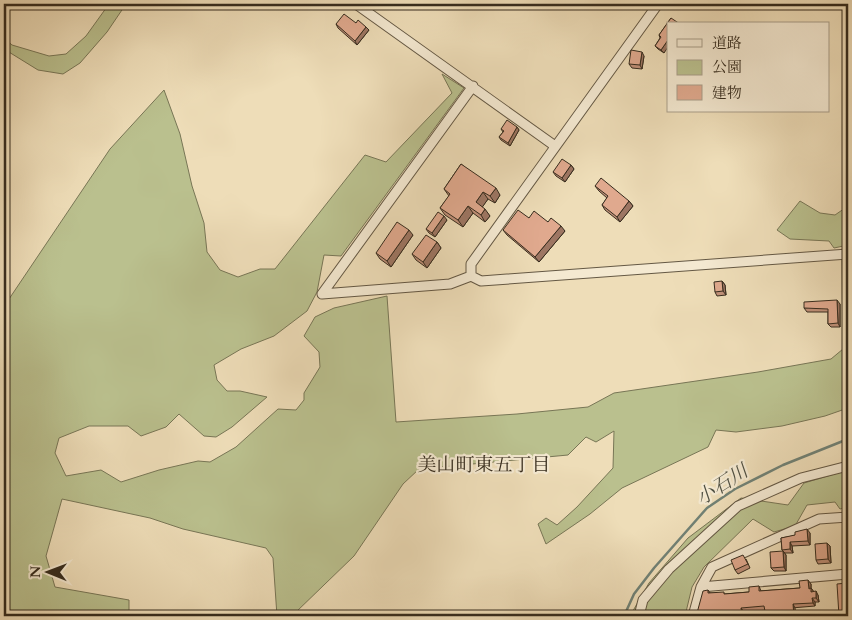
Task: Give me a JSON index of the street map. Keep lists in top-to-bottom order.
{
  "districts": ["美山町東五丁目"],
  "water": ["小石川"],
  "legend": ["道路", "公園", "建物"],
  "north": "left"
}
